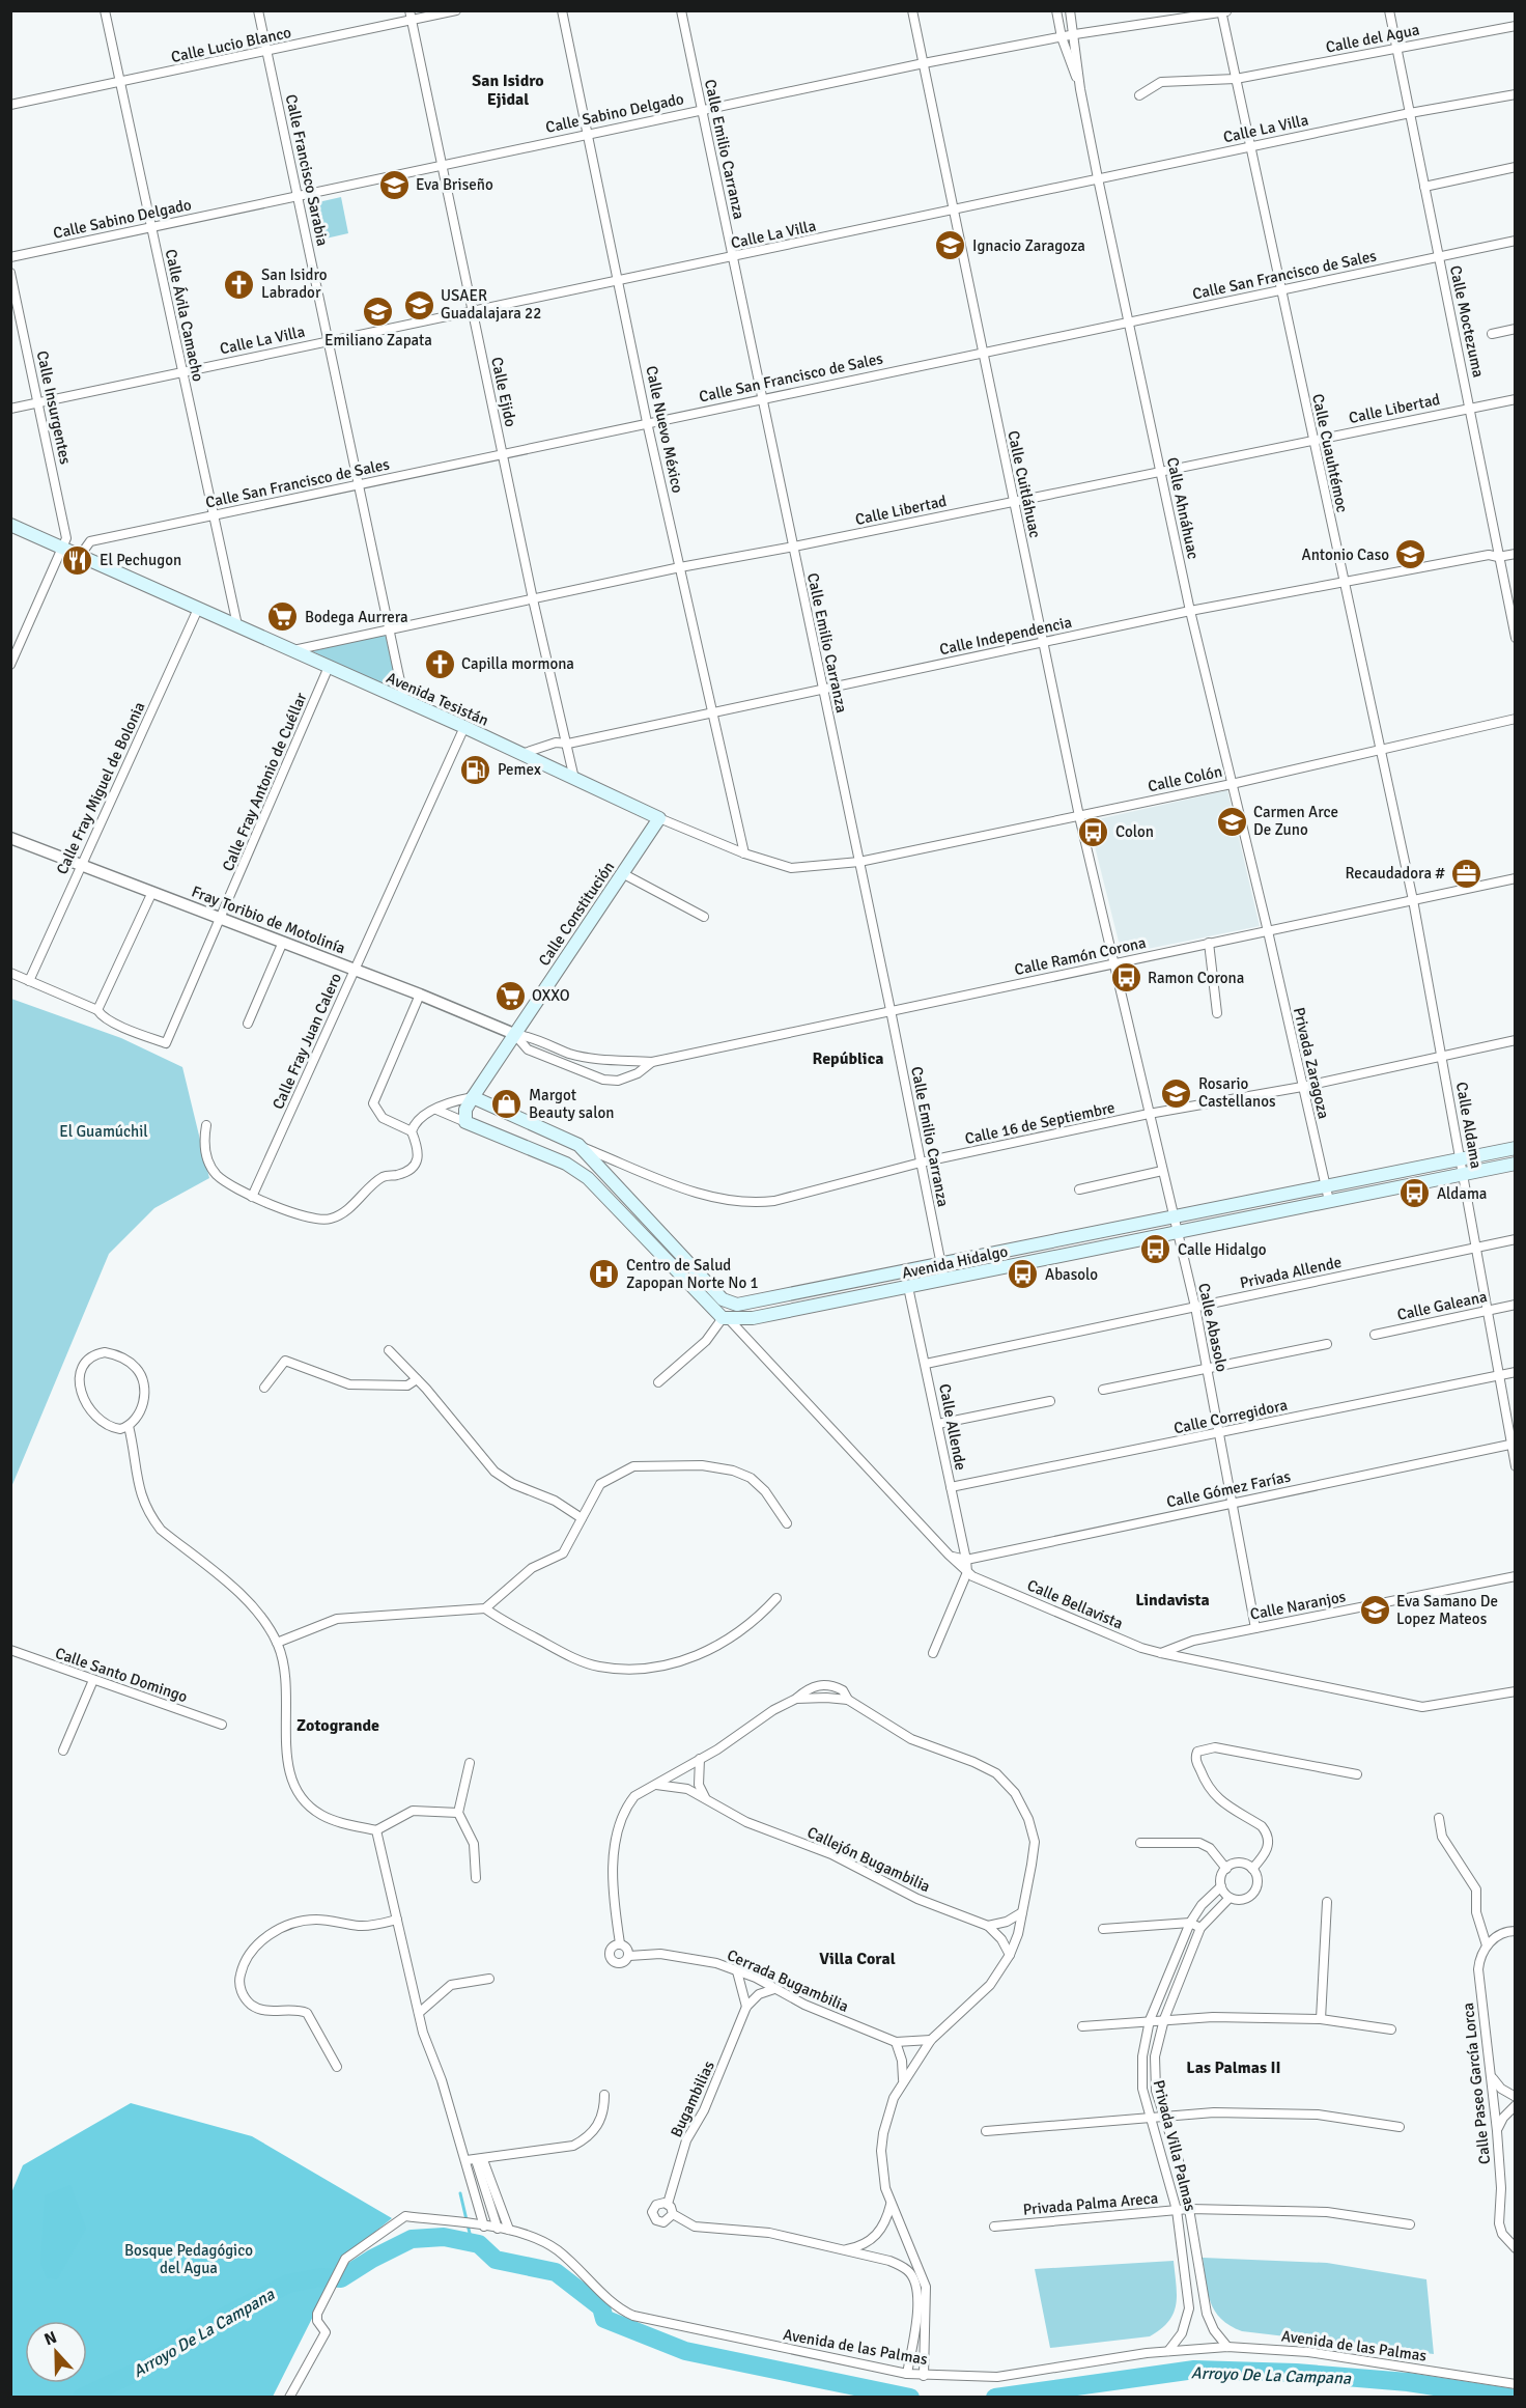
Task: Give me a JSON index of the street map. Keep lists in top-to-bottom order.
{
  "streets": {
    "main road": ["Avenida Tesistán", "Calle Constitución", "Avenida Hidalgo"],
    "street": [
      "Calle del Agua",
      "Calle Lucio Blanco",
      "Calle Sabino Delgado",
      "Calle La Villa",
      "Calle Emilio Carranza",
      "Calle Francisco Sarabia",
      "Calle San Francisco de Sales",
      "Calle Ávila Camacho",
      "Calle Moctezuma",
      "Calle Ejido",
      "Calle Insurgentes",
      "Calle Libertad",
      "Calle Nuevo México",
      "Calle Cuauhtémoc",
      "Calle Cuitláhuac",
      "Calle Ahnáhuac",
      "Calle Independencia",
      "Calle Colón",
      "Calle Fray Antonio de Cuéllar",
      "Calle Fray Miguel de Bolonia",
      "Fray Toribio de Motolinía",
      "Calle Ramón Corona",
      "Calle Fray Juan Calero",
      "Privada Zaragoza",
      "Calle 16 de Septiembre",
      "Calle Aldama",
      "Privada Allende",
      "Calle Galeana",
      "Calle Abasolo",
      "Calle Corregidora",
      "Calle Allende",
      "Calle Gómez Farías",
      "Calle Bellavista",
      "Calle Naranjos",
      "Calle Santo Domingo",
      "Callejón Bugambilia",
      "Cerrada Bugambilia",
      "Calle Paseo García Lorca",
      "Bugambilias",
      "Privada Villa Palmas",
      "Privada Palma Areca",
      "Avenida de las Palmas"
    ]
  },
  "crossings": [
    ["Calle del Agua", "Calle Moctezuma"],
    ["Calle del Agua", "Calle Cuauhtémoc"],
    ["Calle Lucio Blanco", "Calle Francisco Sarabia"],
    ["Calle Lucio Blanco", "Calle Ávila Camacho"],
    ["Calle Lucio Blanco", "Calle Ejido"],
    ["Calle Sabino Delgado", "Calle Emilio Carranza"],
    ["Calle Sabino Delgado", "Calle Francisco Sarabia"],
    ["Calle Sabino Delgado", "Calle Ávila Camacho"],
    ["Calle Sabino Delgado", "Calle Ejido"],
    ["Calle Sabino Delgado", "Calle Nuevo México"],
    ["Calle Sabino Delgado", "Calle Cuauhtémoc"],
    ["Calle Sabino Delgado", "Calle Cuitláhuac"],
    ["Calle Sabino Delgado", "Calle Ahnáhuac"],
    ["Calle La Villa", "Calle Emilio Carranza"],
    ["Calle La Villa", "Calle Francisco Sarabia"],
    ["Calle La Villa", "Calle Ávila Camacho"],
    ["Calle La Villa", "Calle Moctezuma"],
    ["Calle La Villa", "Calle Ejido"],
    ["Calle La Villa", "Calle Insurgentes"],
    ["Calle La Villa", "Calle Nuevo México"],
    ["Calle La Villa", "Calle Cuauhtémoc"],
    ["Calle La Villa", "Calle Cuitláhuac"],
    ["Calle La Villa", "Calle Ahnáhuac"],
    ["Calle Emilio Carranza", "Calle San Francisco de Sales"],
    ["Calle Emilio Carranza", "Calle Libertad"],
    ["Calle Emilio Carranza", "Calle Independencia"],
    ["Calle Emilio Carranza", "Avenida Tesistán"],
    ["Calle Emilio Carranza", "Calle Colón"],
    ["Calle Emilio Carranza", "Calle Ramón Corona"],
    ["Calle Emilio Carranza", "Calle 16 de Septiembre"],
    ["Calle Emilio Carranza", "Avenida Hidalgo"],
    ["Calle Francisco Sarabia", "Calle San Francisco de Sales"],
    ["Calle Francisco Sarabia", "Calle Libertad"],
    ["Calle Francisco Sarabia", "Avenida Tesistán"],
    ["Calle San Francisco de Sales", "Calle Ávila Camacho"],
    ["Calle San Francisco de Sales", "Calle Moctezuma"],
    ["Calle San Francisco de Sales", "Calle Ejido"],
    ["Calle San Francisco de Sales", "Calle Nuevo México"],
    ["Calle San Francisco de Sales", "Calle Cuauhtémoc"],
    ["Calle San Francisco de Sales", "Calle Cuitláhuac"],
    ["Calle San Francisco de Sales", "Calle Ahnáhuac"],
    ["Calle San Francisco de Sales", "Avenida Tesistán"],
    ["Calle Ávila Camacho", "Avenida Tesistán"],
    ["Calle Moctezuma", "Calle Libertad"],
    ["Calle Moctezuma", "Calle Independencia"],
    ["Calle Ejido", "Calle Libertad"],
    ["Calle Ejido", "Calle Independencia"],
    ["Calle Ejido", "Avenida Tesistán"],
    ["Calle Insurgentes", "Avenida Tesistán"],
    ["Calle Libertad", "Calle Nuevo México"],
    ["Calle Libertad", "Calle Cuauhtémoc"],
    ["Calle Libertad", "Calle Cuitláhuac"],
    ["Calle Libertad", "Calle Ahnáhuac"],
    ["Calle Libertad", "Avenida Tesistán"],
    ["Calle Nuevo México", "Calle Independencia"],
    ["Calle Nuevo México", "Avenida Tesistán"],
    ["Calle Cuauhtémoc", "Calle Independencia"],
    ["Calle Cuauhtémoc", "Calle Colón"],
    ["Calle Cuauhtémoc", "Calle Ramón Corona"],
    ["Calle Cuauhtémoc", "Calle Aldama"],
    ["Calle Cuitláhuac", "Calle Independencia"],
    ["Calle Cuitláhuac", "Calle Colón"],
    ["Calle Cuitláhuac", "Calle Ramón Corona"],
    ["Calle Cuitláhuac", "Calle Abasolo"],
    ["Calle Ahnáhuac", "Calle Independencia"],
    ["Calle Ahnáhuac", "Calle Colón"],
    ["Calle Ahnáhuac", "Calle Ramón Corona"],
    ["Calle Ahnáhuac", "Privada Zaragoza"],
    ["Calle Independencia", "Avenida Tesistán"],
    ["Avenida Tesistán", "Calle Colón"],
    ["Avenida Tesistán", "Calle Fray Antonio de Cuéllar"],
    ["Avenida Tesistán", "Calle Fray Miguel de Bolonia"],
    ["Avenida Tesistán", "Calle Constitución"],
    ["Avenida Tesistán", "Calle Fray Juan Calero"],
    ["Calle Fray Antonio de Cuéllar", "Fray Toribio de Motolinía"],
    ["Calle Fray Miguel de Bolonia", "Fray Toribio de Motolinía"],
    ["Calle Constitución", "Fray Toribio de Motolinía"],
    ["Calle Constitución", "Calle Ramón Corona"],
    ["Calle Constitución", "Avenida Hidalgo"],
    ["Fray Toribio de Motolinía", "Calle Ramón Corona"],
    ["Fray Toribio de Motolinía", "Calle Fray Juan Calero"],
    ["Calle Ramón Corona", "Privada Zaragoza"],
    ["Calle Ramón Corona", "Calle Aldama"],
    ["Calle Ramón Corona", "Calle Abasolo"],
    ["Privada Zaragoza", "Calle 16 de Septiembre"],
    ["Privada Zaragoza", "Avenida Hidalgo"],
    ["Calle 16 de Septiembre", "Calle Aldama"],
    ["Calle 16 de Septiembre", "Avenida Hidalgo"],
    ["Calle 16 de Septiembre", "Calle Abasolo"],
    ["Calle Aldama", "Avenida Hidalgo"],
    ["Calle Aldama", "Privada Allende"],
    ["Calle Aldama", "Calle Galeana"],
    ["Calle Aldama", "Calle Corregidora"],
    ["Calle Aldama", "Calle Gómez Farías"],
    ["Avenida Hidalgo", "Calle Abasolo"],
    ["Avenida Hidalgo", "Calle Allende"],
    ["Avenida Hidalgo", "Calle Bellavista"],
    ["Privada Allende", "Calle Abasolo"],
    ["Privada Allende", "Calle Allende"],
    ["Calle Abasolo", "Calle Corregidora"],
    ["Calle Abasolo", "Calle Gómez Farías"],
    ["Calle Abasolo", "Calle Naranjos"],
    ["Calle Corregidora", "Calle Allende"],
    ["Calle Allende", "Calle Gómez Farías"],
    ["Calle Allende", "Calle Bellavista"],
    ["Calle Gómez Farías", "Calle Bellavista"],
    ["Calle Bellavista", "Calle Naranjos"],
    ["Privada Villa Palmas", "Privada Palma Areca"],
    ["Privada Villa Palmas", "Avenida de las Palmas"]
  ],
  "districts": [
    "San Isidro Ejidal",
    "República",
    "Lindavista",
    "Zotogrande",
    "Villa Coral",
    "Las Palmas II"
  ],
  "water": ["Arroyo De La Campana"],
  "parks": ["El Guamúchil", "Bosque Pedagógico del Agua"],
  "places": {
    "school or university": [
      "Eva Briseño",
      "Ignacio Zaragoza",
      "USAER Guadalajara 22",
      "Emiliano Zapata",
      "Antonio Caso",
      "Carmen Arce De Zuno",
      "Rosario Castellanos",
      "Eva Samano De Lopez Mateos"
    ],
    "church": ["San Isidro Labrador", "Capilla mormona"],
    "restaurant": ["El Pechugon"],
    "supermarket": ["Bodega Aurrera", "OXXO"],
    "fuel station": ["Pemex"],
    "bus stop": [
      "Colon",
      "Ramon Corona",
      "Aldama",
      "Calle Hidalgo",
      "Abasolo"
    ],
    "office": ["Recaudadora #"],
    "shop": ["Margot Beauty salon"],
    "hospital": ["Centro de Salud Zapopan Norte No 1"]
  },
  "north": "top"
}
